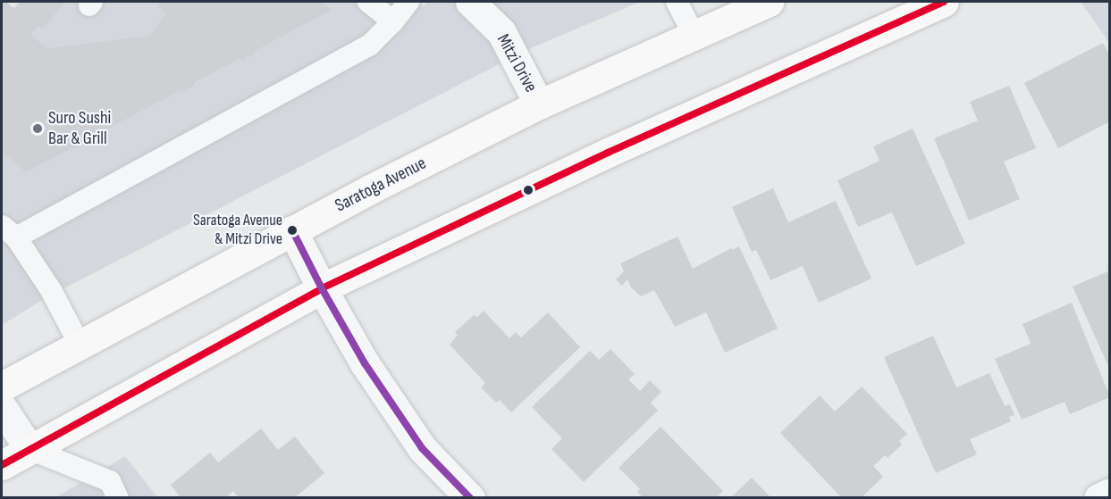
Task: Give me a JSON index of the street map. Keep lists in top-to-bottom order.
{
  "streets": {
    "main road": ["Saratoga Avenue"],
    "street": ["Mitzi Drive"]
  },
  "crossings": [
    ["Mitzi Drive", "Saratoga Avenue"]
  ],
  "places": ["Suro Sushi Bar & Grill", "Saratoga Avenue & Mitzi Drive"]
}
